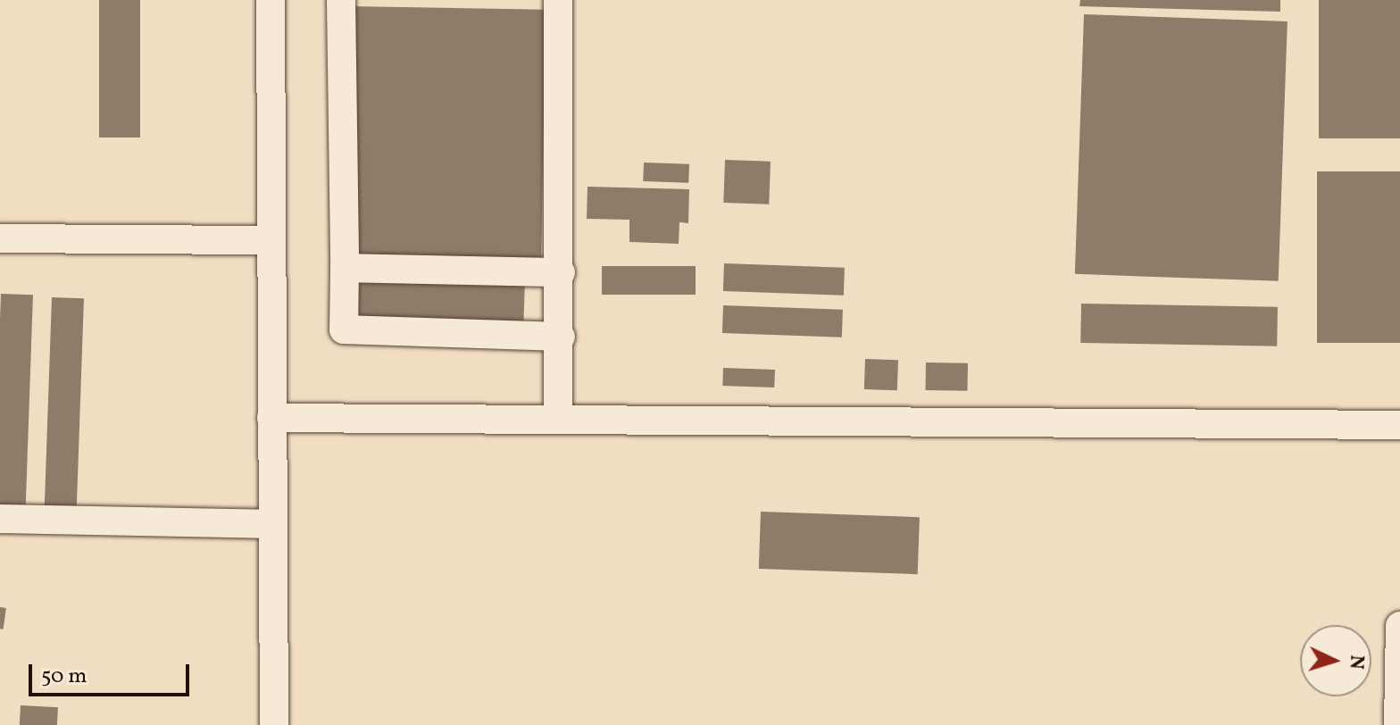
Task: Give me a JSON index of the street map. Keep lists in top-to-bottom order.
{
  "scale_bar": "50 m",
  "north": "right"
}
